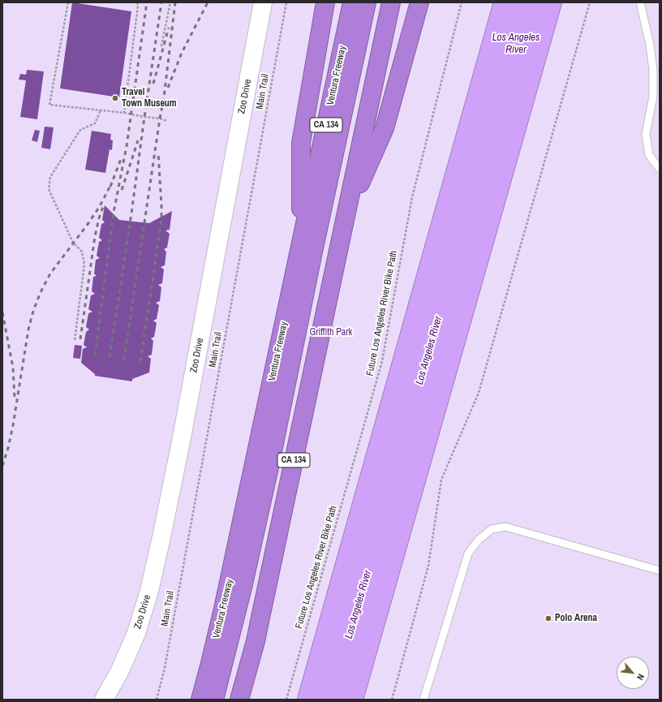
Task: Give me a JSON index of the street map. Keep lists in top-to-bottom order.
{
  "streets": {
    "highway": ["Ventura Freeway", "CA 134"],
    "street": ["Zoo Drive"],
    "path": ["Main Trail", "Future Los Angeles River Bike Path"]
  },
  "water": ["Los Angeles River"],
  "parks": ["Griffith Park"],
  "places": ["Travel Town Museum", "Polo Arena"],
  "north": "bottom right"
}
